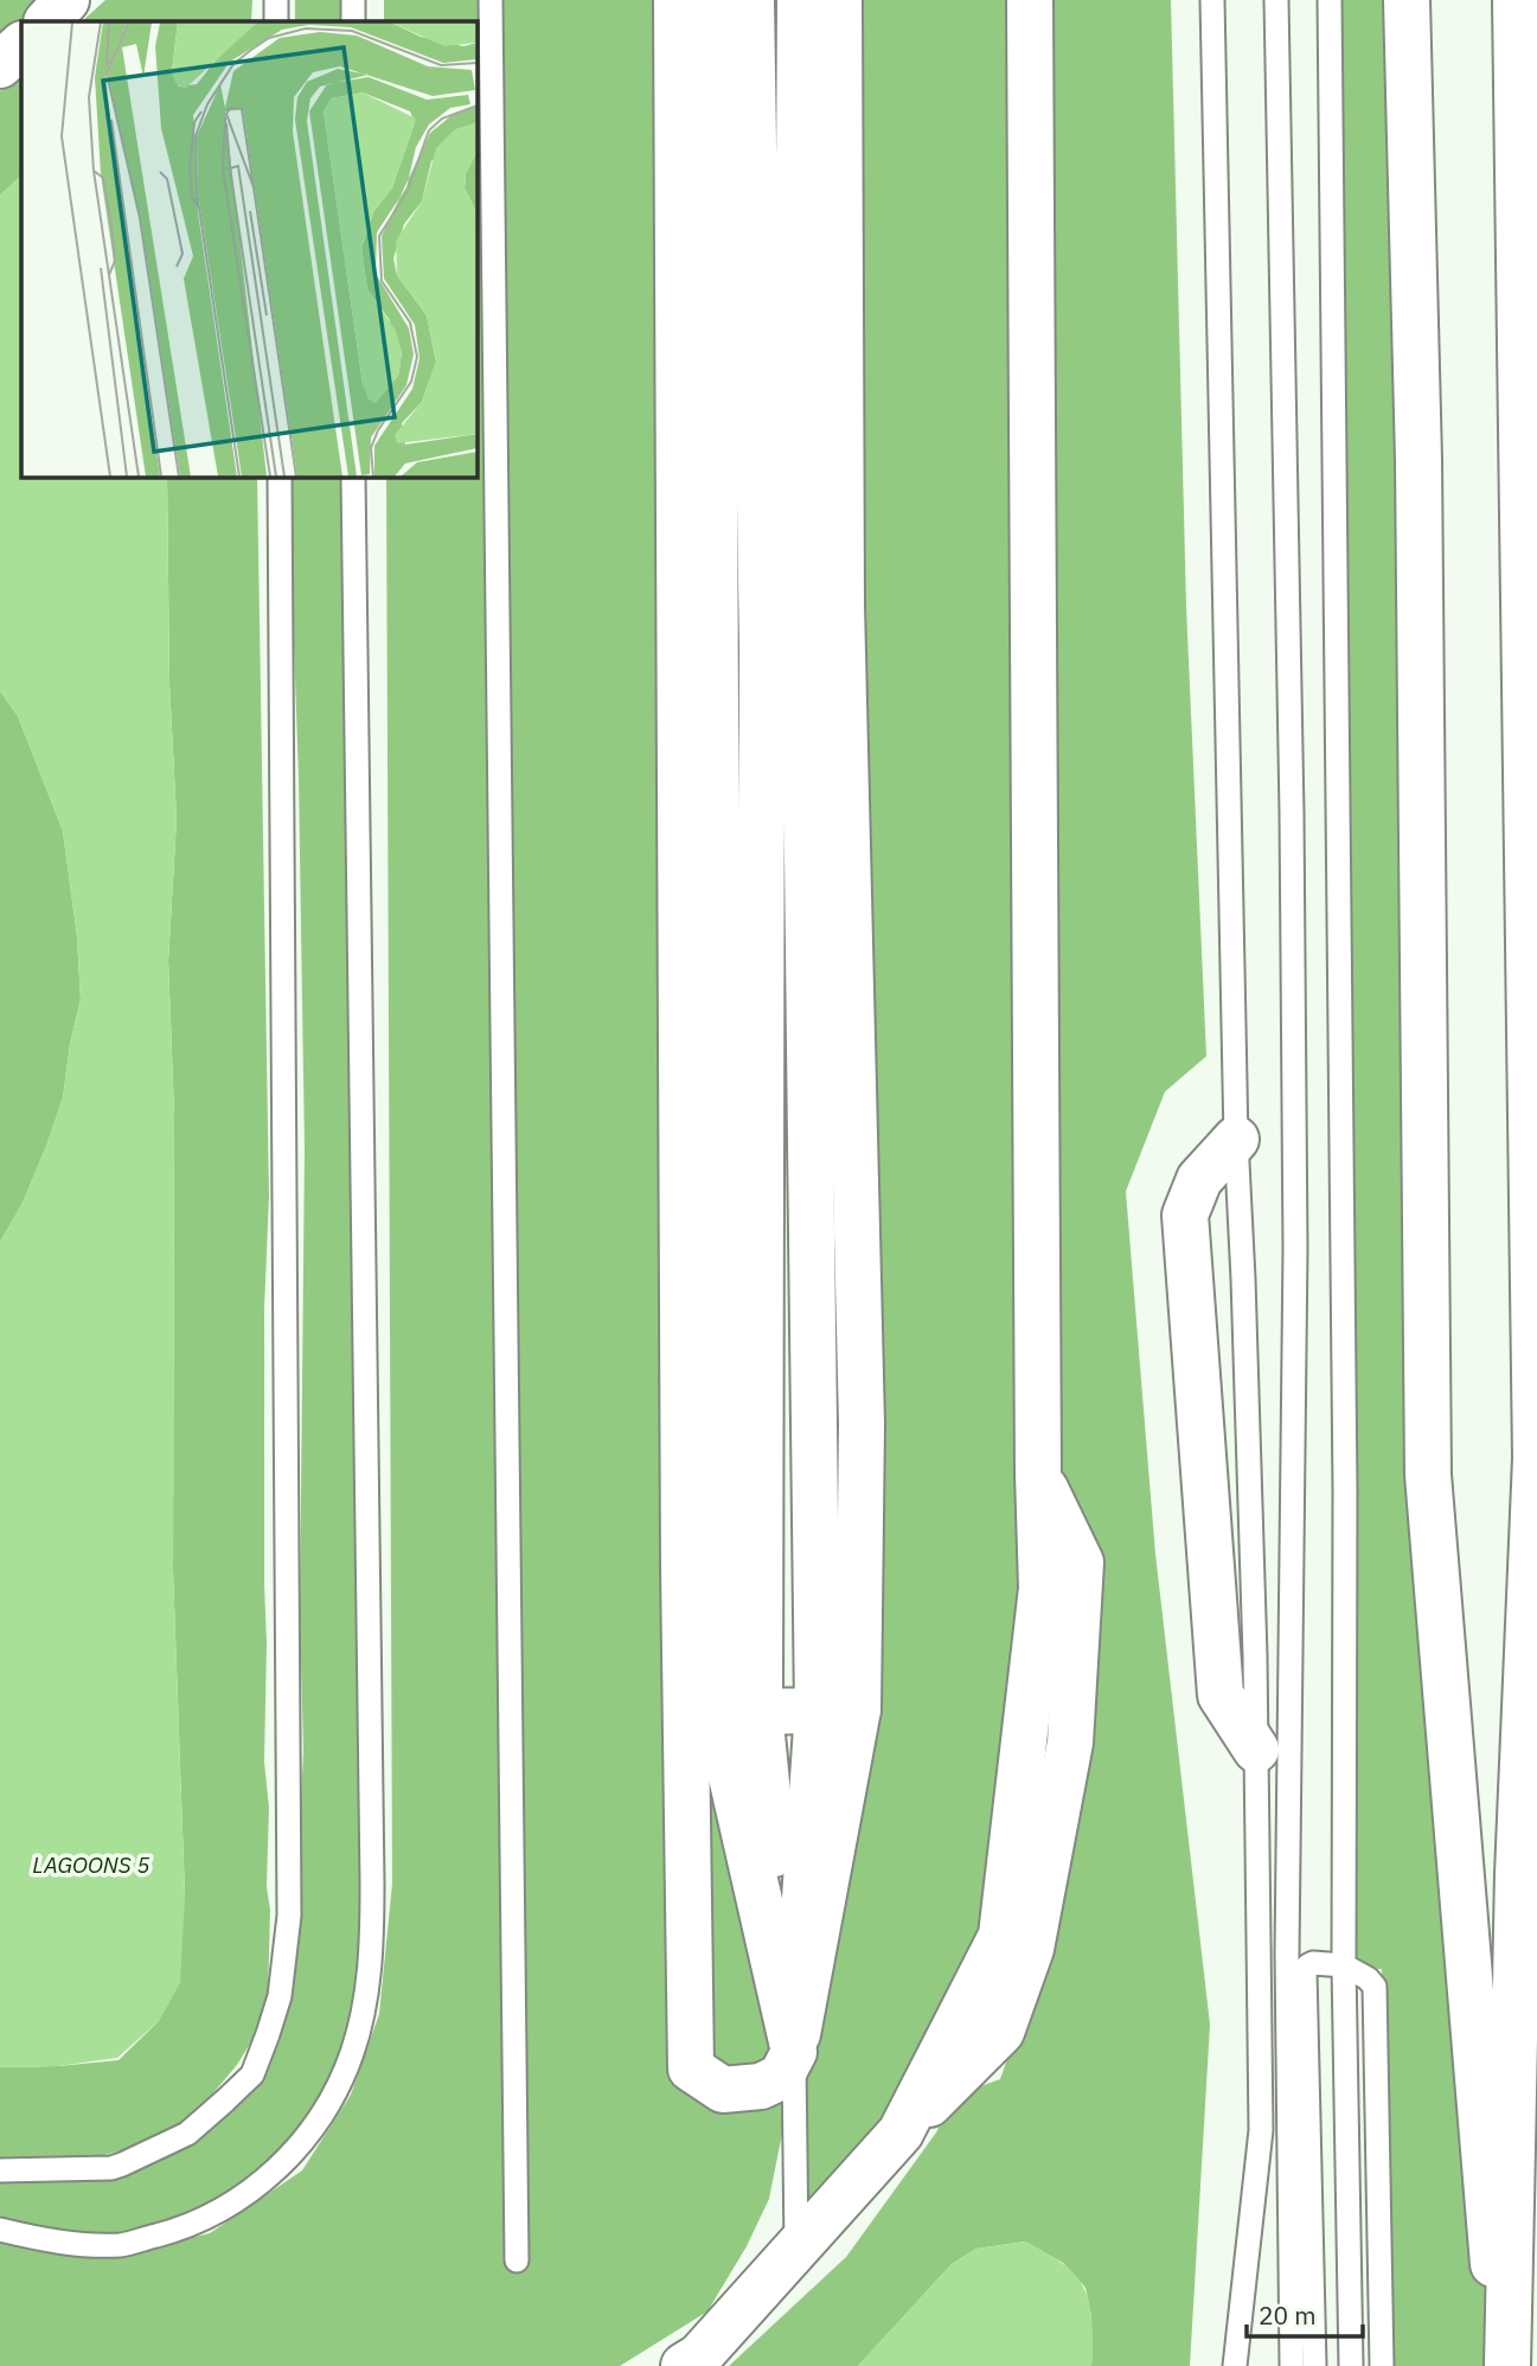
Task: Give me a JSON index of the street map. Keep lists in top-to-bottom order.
{
  "water": ["LAGOONS 5"],
  "scale_bar": "20 m"
}
